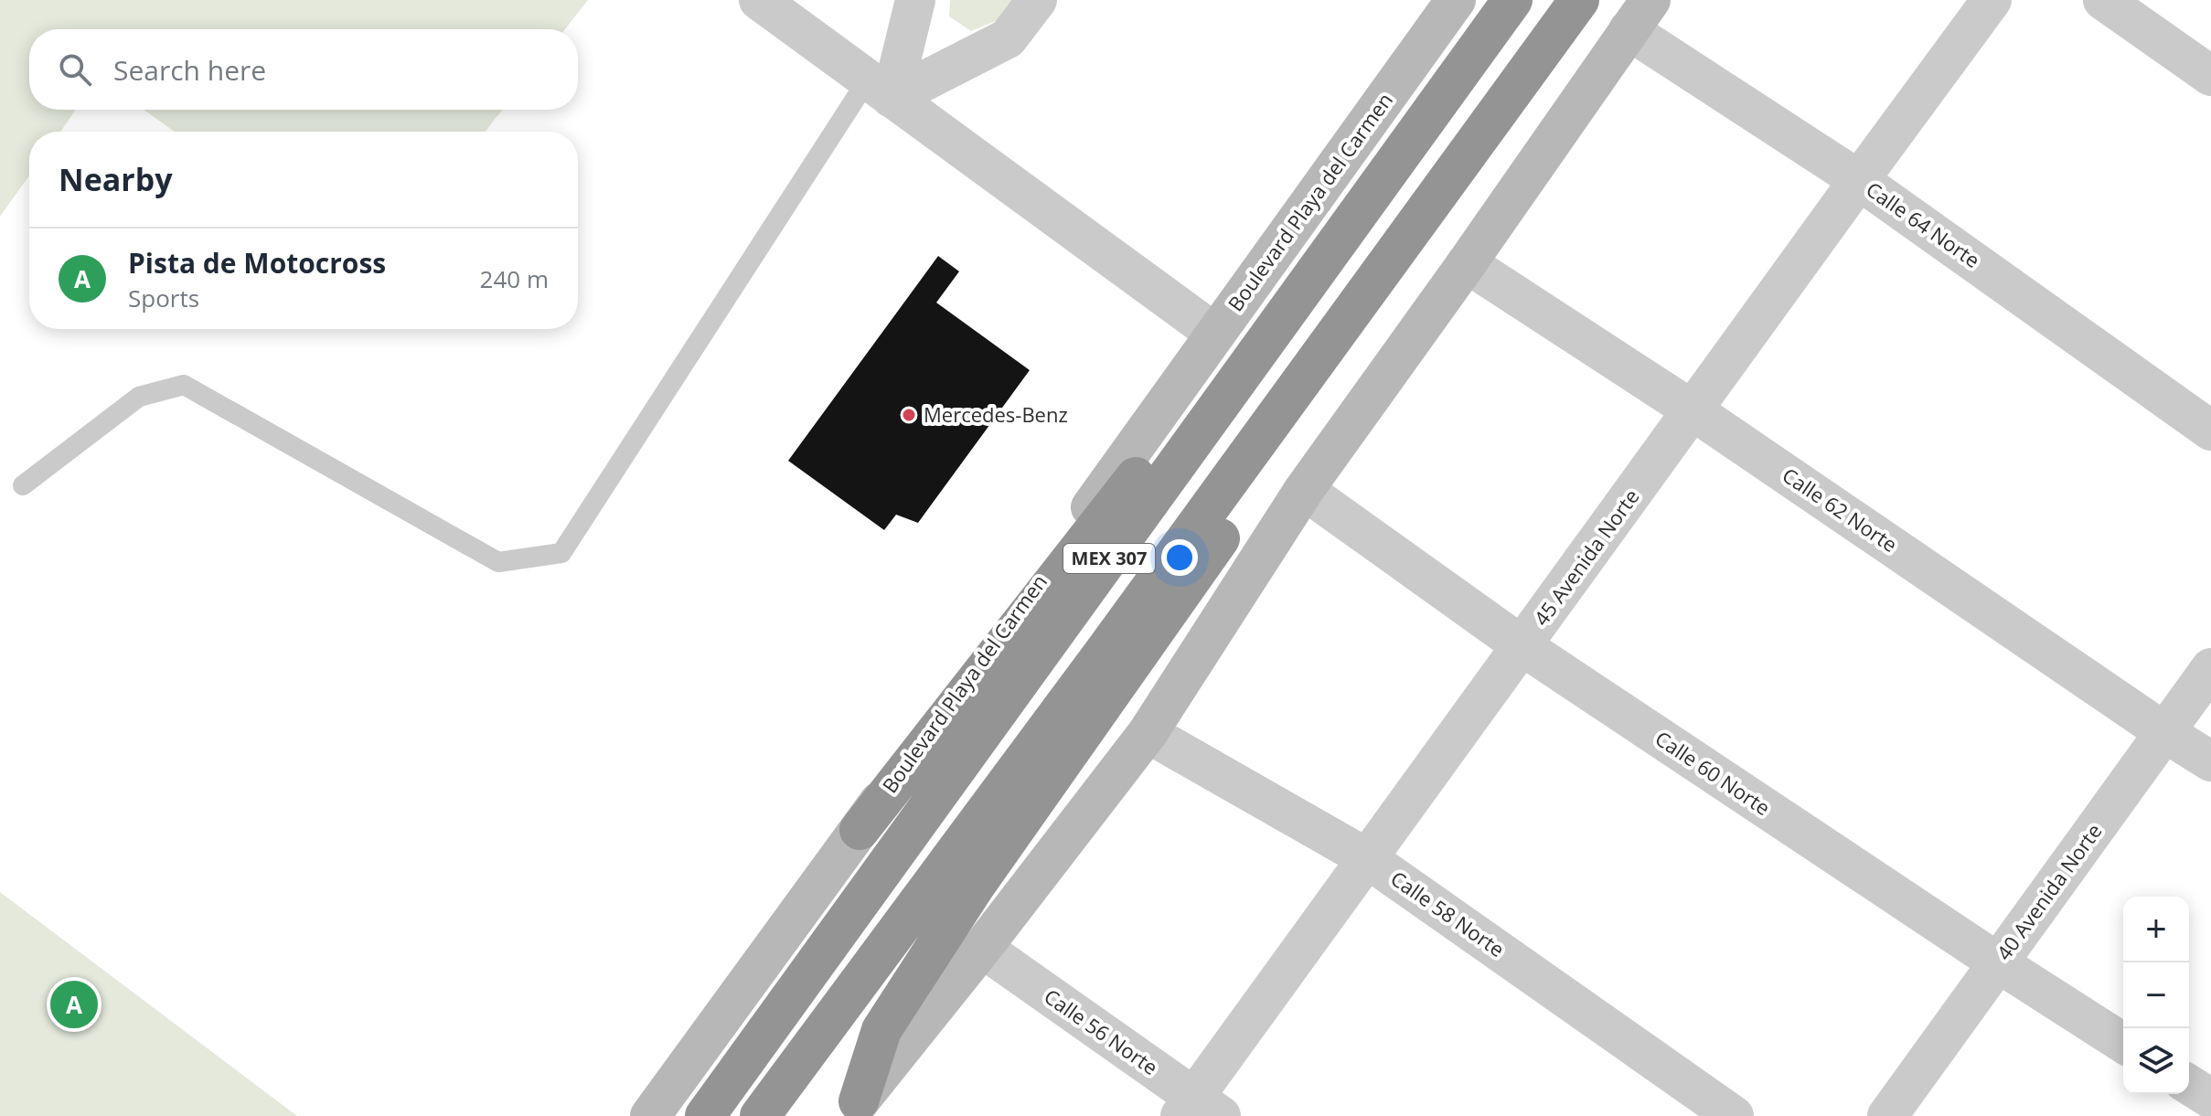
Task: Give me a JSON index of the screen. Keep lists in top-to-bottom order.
{
  "streets": {
    "highway": ["MEX 307"],
    "main road": ["Boulevard Playa del Carmen"],
    "street": [
      "Calle 64 Norte",
      "Calle 62 Norte",
      "45 Avenida Norte",
      "Calle 60 Norte",
      "40 Avenida Norte",
      "Calle 58 Norte",
      "Calle 56 Norte"
    ]
  },
  "crossings": [
    ["Calle 64 Norte", "45 Avenida Norte"],
    ["Calle 62 Norte", "45 Avenida Norte"],
    ["Calle 62 Norte", "40 Avenida Norte"],
    ["45 Avenida Norte", "Calle 60 Norte"],
    ["45 Avenida Norte", "Calle 58 Norte"],
    ["45 Avenida Norte", "Calle 56 Norte"],
    ["Calle 60 Norte", "40 Avenida Norte"]
  ],
  "places": ["Mercedes-Benz"],
  "page": {
    "search": "Search here",
    "heading": "Nearby",
    "list": [
      {
        "mark": "A",
        "name": "Pista de Motocross",
        "note": "Sports",
        "value": "240 m"
      }
    ],
    "map_buttons": ["+", "−"],
    "pins": "A"
  }
}
